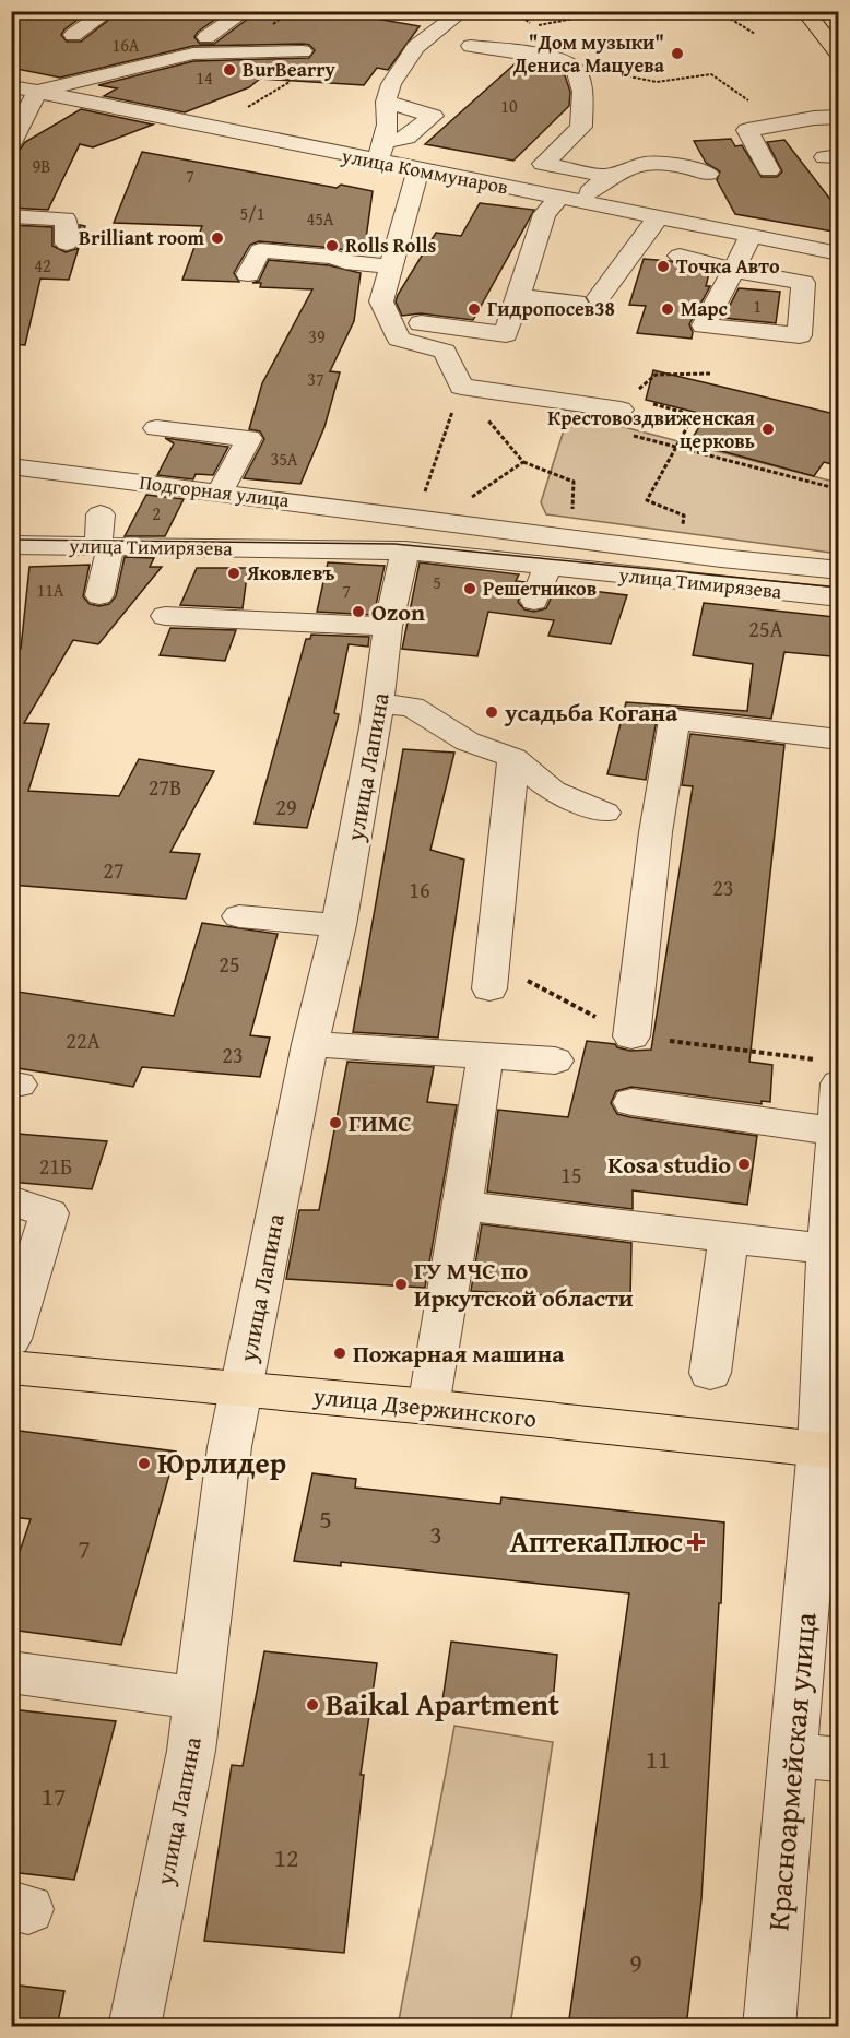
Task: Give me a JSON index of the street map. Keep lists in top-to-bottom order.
{
  "streets": {
    "main road": ["улица Дзержинского"],
    "street": [
      "улица Коммунаров",
      "Подгорная улица",
      "улица Тимирязева",
      "улица Лапина",
      "Красноармейская улица"
    ]
  },
  "crossings": [
    ["Подгорная улица", "улица Тимирязева"],
    ["Подгорная улица", "улица Лапина"],
    ["улица Тимирязева", "улица Лапина"],
    ["улица Лапина", "улица Дзержинского"],
    ["улица Дзержинского", "Красноармейская улица"]
  ],
  "places": {
    "other": [
      "\"Дом музыки\" Дениса Мацуева",
      "BurBearry",
      "Brilliant room",
      "Rolls Rolls",
      "Точка Авто",
      "Гидропосев38",
      "Марс",
      "Крестовоздвиженская церковь",
      "Яковлевъ",
      "Решетников",
      "Ozon",
      "усадьба Когана",
      "ГИМС",
      "Kosa studio",
      "ГУ МЧС по Иркутской области",
      "Пожарная машина",
      "Юрлидер",
      "Baikal Apartment"
    ],
    "health": ["АптекаПлюс"]
  },
  "house_numbers": [
    "16А",
    "14",
    "10",
    "9В",
    "7",
    "5/1",
    "45А",
    "42",
    "1",
    "39",
    "37",
    "35А",
    "2",
    "5",
    "11А",
    "7",
    "25А",
    "27В",
    "29",
    "27",
    "23",
    "16",
    "25",
    "22А",
    "23",
    "21Б",
    "15",
    "5",
    "3",
    "7",
    "11",
    "17",
    "12",
    "9"
  ]
}
